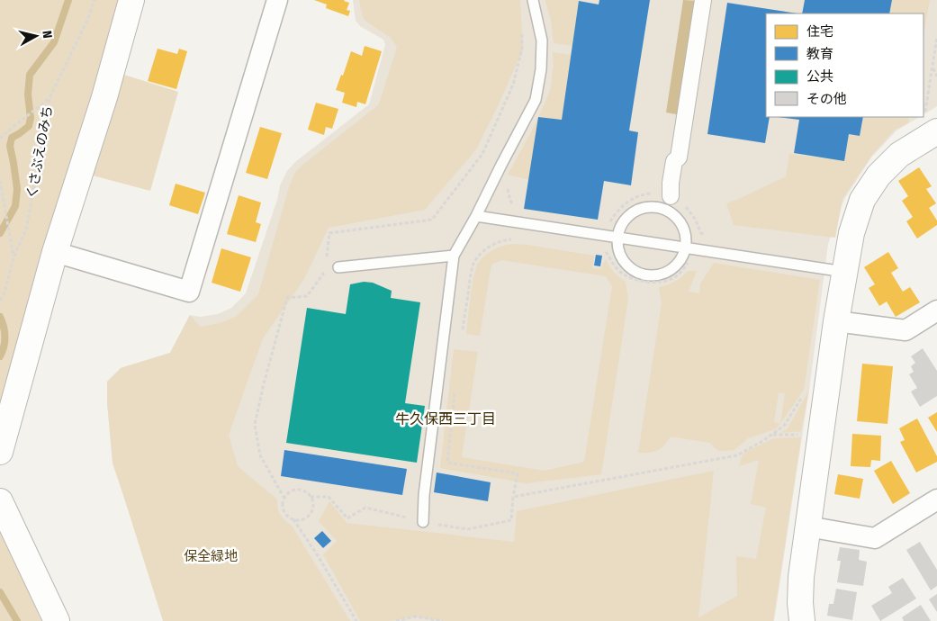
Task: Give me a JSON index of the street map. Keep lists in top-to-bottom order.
{
  "streets": {
    "path": ["くさぶえのみち"]
  },
  "districts": ["牛久保西三丁目"],
  "parks": ["保全緑地"],
  "legend": [
    "住宅",
    "教育",
    "公共",
    "その他"
  ],
  "north": "right"
}
